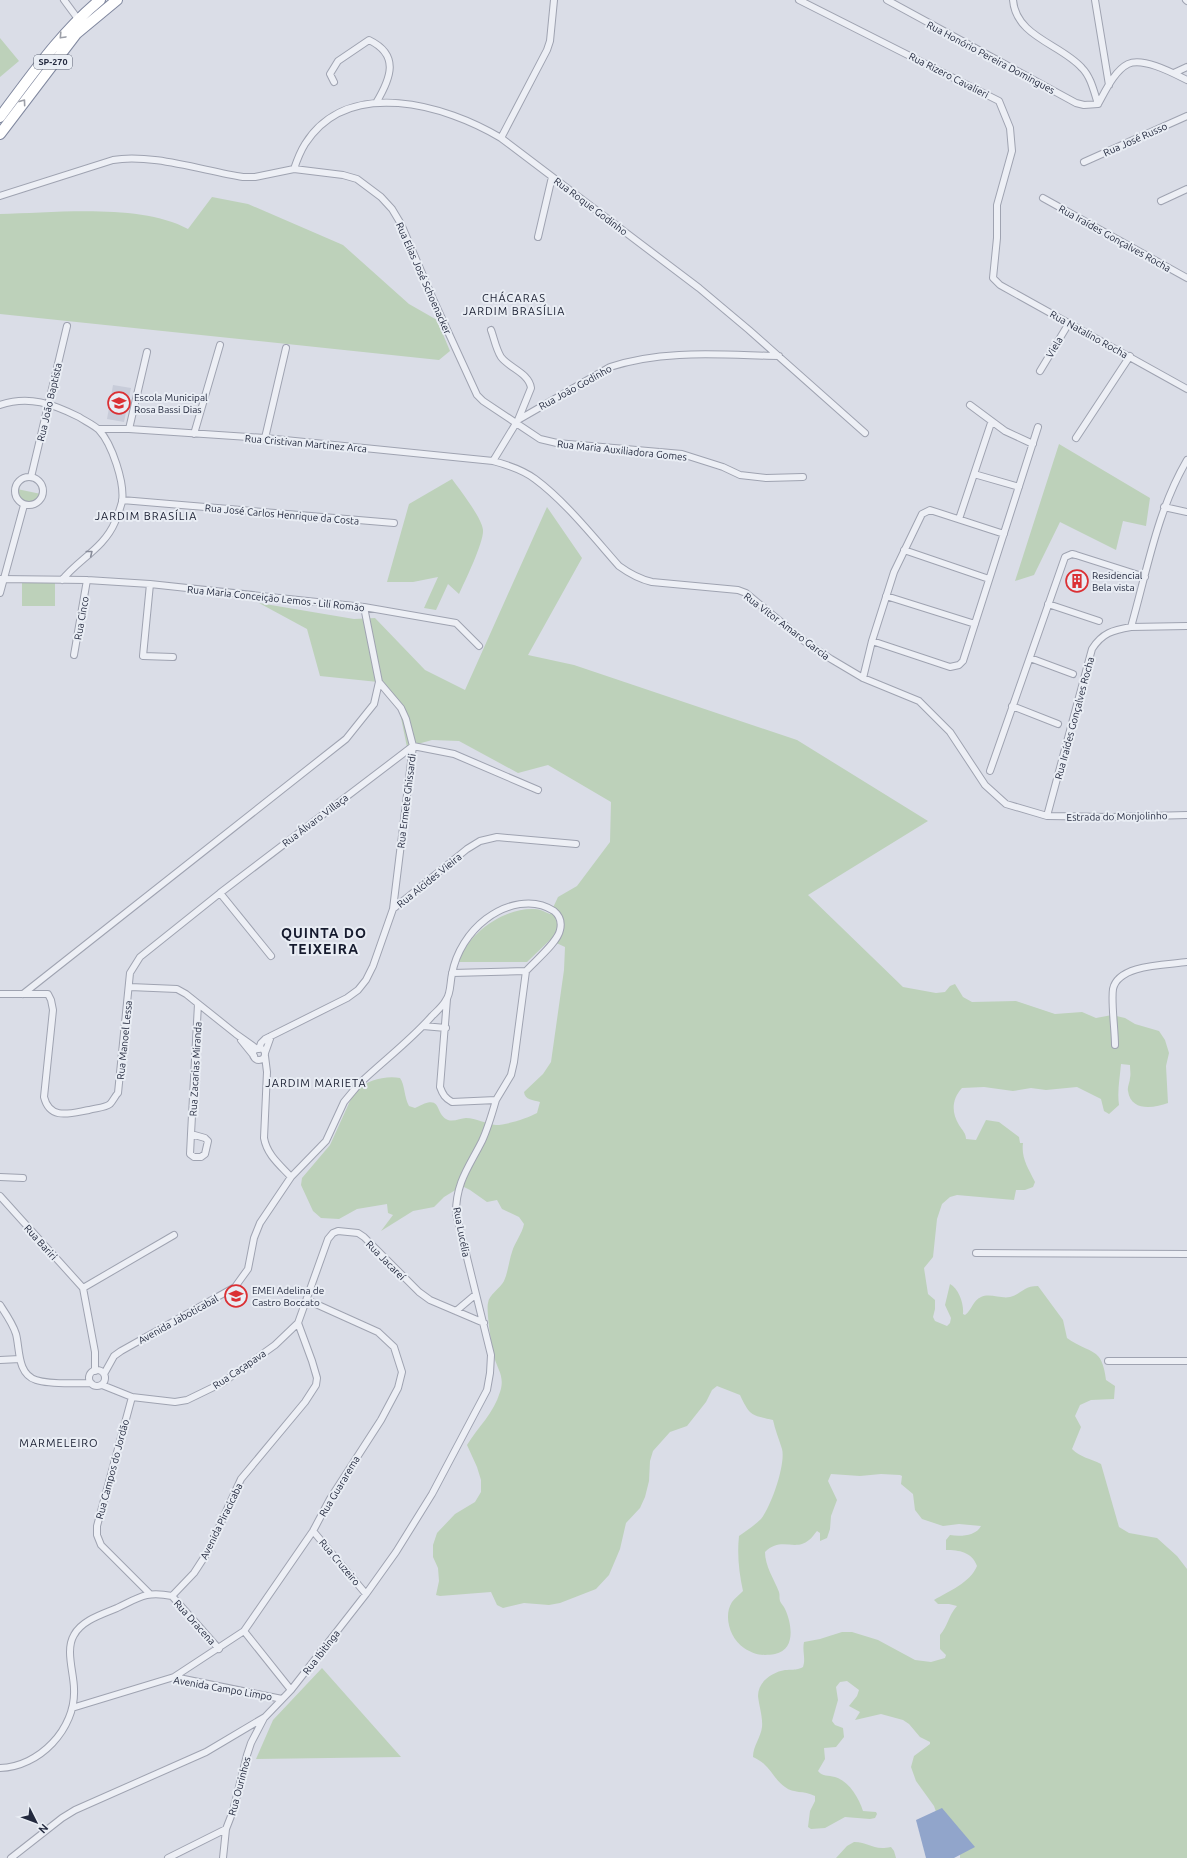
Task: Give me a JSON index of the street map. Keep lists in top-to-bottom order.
{
  "streets": {
    "highway": ["SP-270"],
    "street": [
      "Rua Honório Pereira Domingues",
      "Rua Rizero Cavalieri",
      "Rua José Russo",
      "Rua Roque Godinho",
      "Rua Iraídes Gonçalves Rocha",
      "Rua Elias José Schoenacker",
      "Rua Natalino Rocha",
      "Viela",
      "Rua João Godinho",
      "Rua João Baptista",
      "Rua Cristivan Martinez Arca",
      "Rua Maria Auxiliadora Gomes",
      "Rua José Carlos Henrique da Costa",
      "Rua Maria Conceição Lemos - Lili Romão",
      "Rua Cinco",
      "Rua Vitor Amaro Garcia",
      "Rua Ermete Ghissardi",
      "Estrada do Monjolinho",
      "Rua Álvaro Villaça",
      "Rua Alcides Vieira",
      "Rua Manoel Lessa",
      "Rua Zacarias Miranda",
      "Rua Lucélia",
      "Rua Bariri",
      "Rua Jacareí",
      "Avenida Jaboticabal",
      "Rua Caçapava",
      "Rua Campos do Jordão",
      "Rua Guararema",
      "Avenida Piracicaba",
      "Rua Cruzeiro",
      "Rua Dracena",
      "Rua Ibitinga",
      "Avenida Campo Limpo",
      "Rua Ourinhos"
    ]
  },
  "crossings": [
    ["Rua Rizero Cavalieri", "Rua Natalino Rocha"],
    ["Rua Roque Godinho", "Rua Elias José Schoenacker"],
    ["Rua Roque Godinho", "Rua João Godinho"],
    ["Rua Iraídes Gonçalves Rocha", "Rua Vitor Amaro Garcia"],
    ["Rua Iraídes Gonçalves Rocha", "Estrada do Monjolinho"],
    ["Rua Elias José Schoenacker", "Rua João Godinho"],
    ["Rua Elias José Schoenacker", "Rua Maria Auxiliadora Gomes"],
    ["Rua Natalino Rocha", "Viela"],
    ["Rua João Godinho", "Rua Cristivan Martinez Arca"],
    ["Rua João Godinho", "Rua Maria Auxiliadora Gomes"],
    ["Rua Cristivan Martinez Arca", "Rua Vitor Amaro Garcia"],
    ["Rua Maria Conceição Lemos - Lili Romão", "Rua Cinco"],
    ["Rua Maria Conceição Lemos - Lili Romão", "Rua Ermete Ghissardi"],
    ["Rua Vitor Amaro Garcia", "Estrada do Monjolinho"],
    ["Rua Ermete Ghissardi", "Rua Álvaro Villaça"],
    ["Rua Ermete Ghissardi", "Rua Alcides Vieira"],
    ["Rua Álvaro Villaça", "Rua Manoel Lessa"],
    ["Rua Alcides Vieira", "Rua Manoel Lessa"],
    ["Rua Manoel Lessa", "Rua Zacarias Miranda"],
    ["Rua Manoel Lessa", "Avenida Jaboticabal"],
    ["Rua Lucélia", "Rua Jacareí"],
    ["Rua Lucélia", "Rua Ibitinga"],
    ["Rua Jacareí", "Rua Caçapava"],
    ["Rua Jacareí", "Rua Guararema"],
    ["Rua Jacareí", "Rua Ibitinga"],
    ["Avenida Jaboticabal", "Rua Caçapava"],
    ["Rua Caçapava", "Rua Campos do Jordão"],
    ["Rua Caçapava", "Rua Guararema"],
    ["Rua Caçapava", "Avenida Piracicaba"],
    ["Rua Guararema", "Rua Cruzeiro"],
    ["Rua Guararema", "Rua Dracena"],
    ["Rua Guararema", "Avenida Campo Limpo"],
    ["Avenida Piracicaba", "Rua Dracena"],
    ["Rua Cruzeiro", "Rua Ibitinga"],
    ["Rua Ibitinga", "Avenida Campo Limpo"],
    ["Rua Ibitinga", "Rua Ourinhos"]
  ],
  "districts": [
    "CHÁCARAS JARDIM BRASÍLIA",
    "JARDIM BRASÍLIA",
    "QUINTA DO TEIXEIRA",
    "JARDIM MARIETA",
    "MARMELEIRO"
  ],
  "places": {
    "school or university": ["Escola Municipal Rosa Bassi Dias", "EMEI Adelina de Castro Boccato"],
    "building": ["Residencial Bela vista"]
  },
  "north": "bottom right"
}
